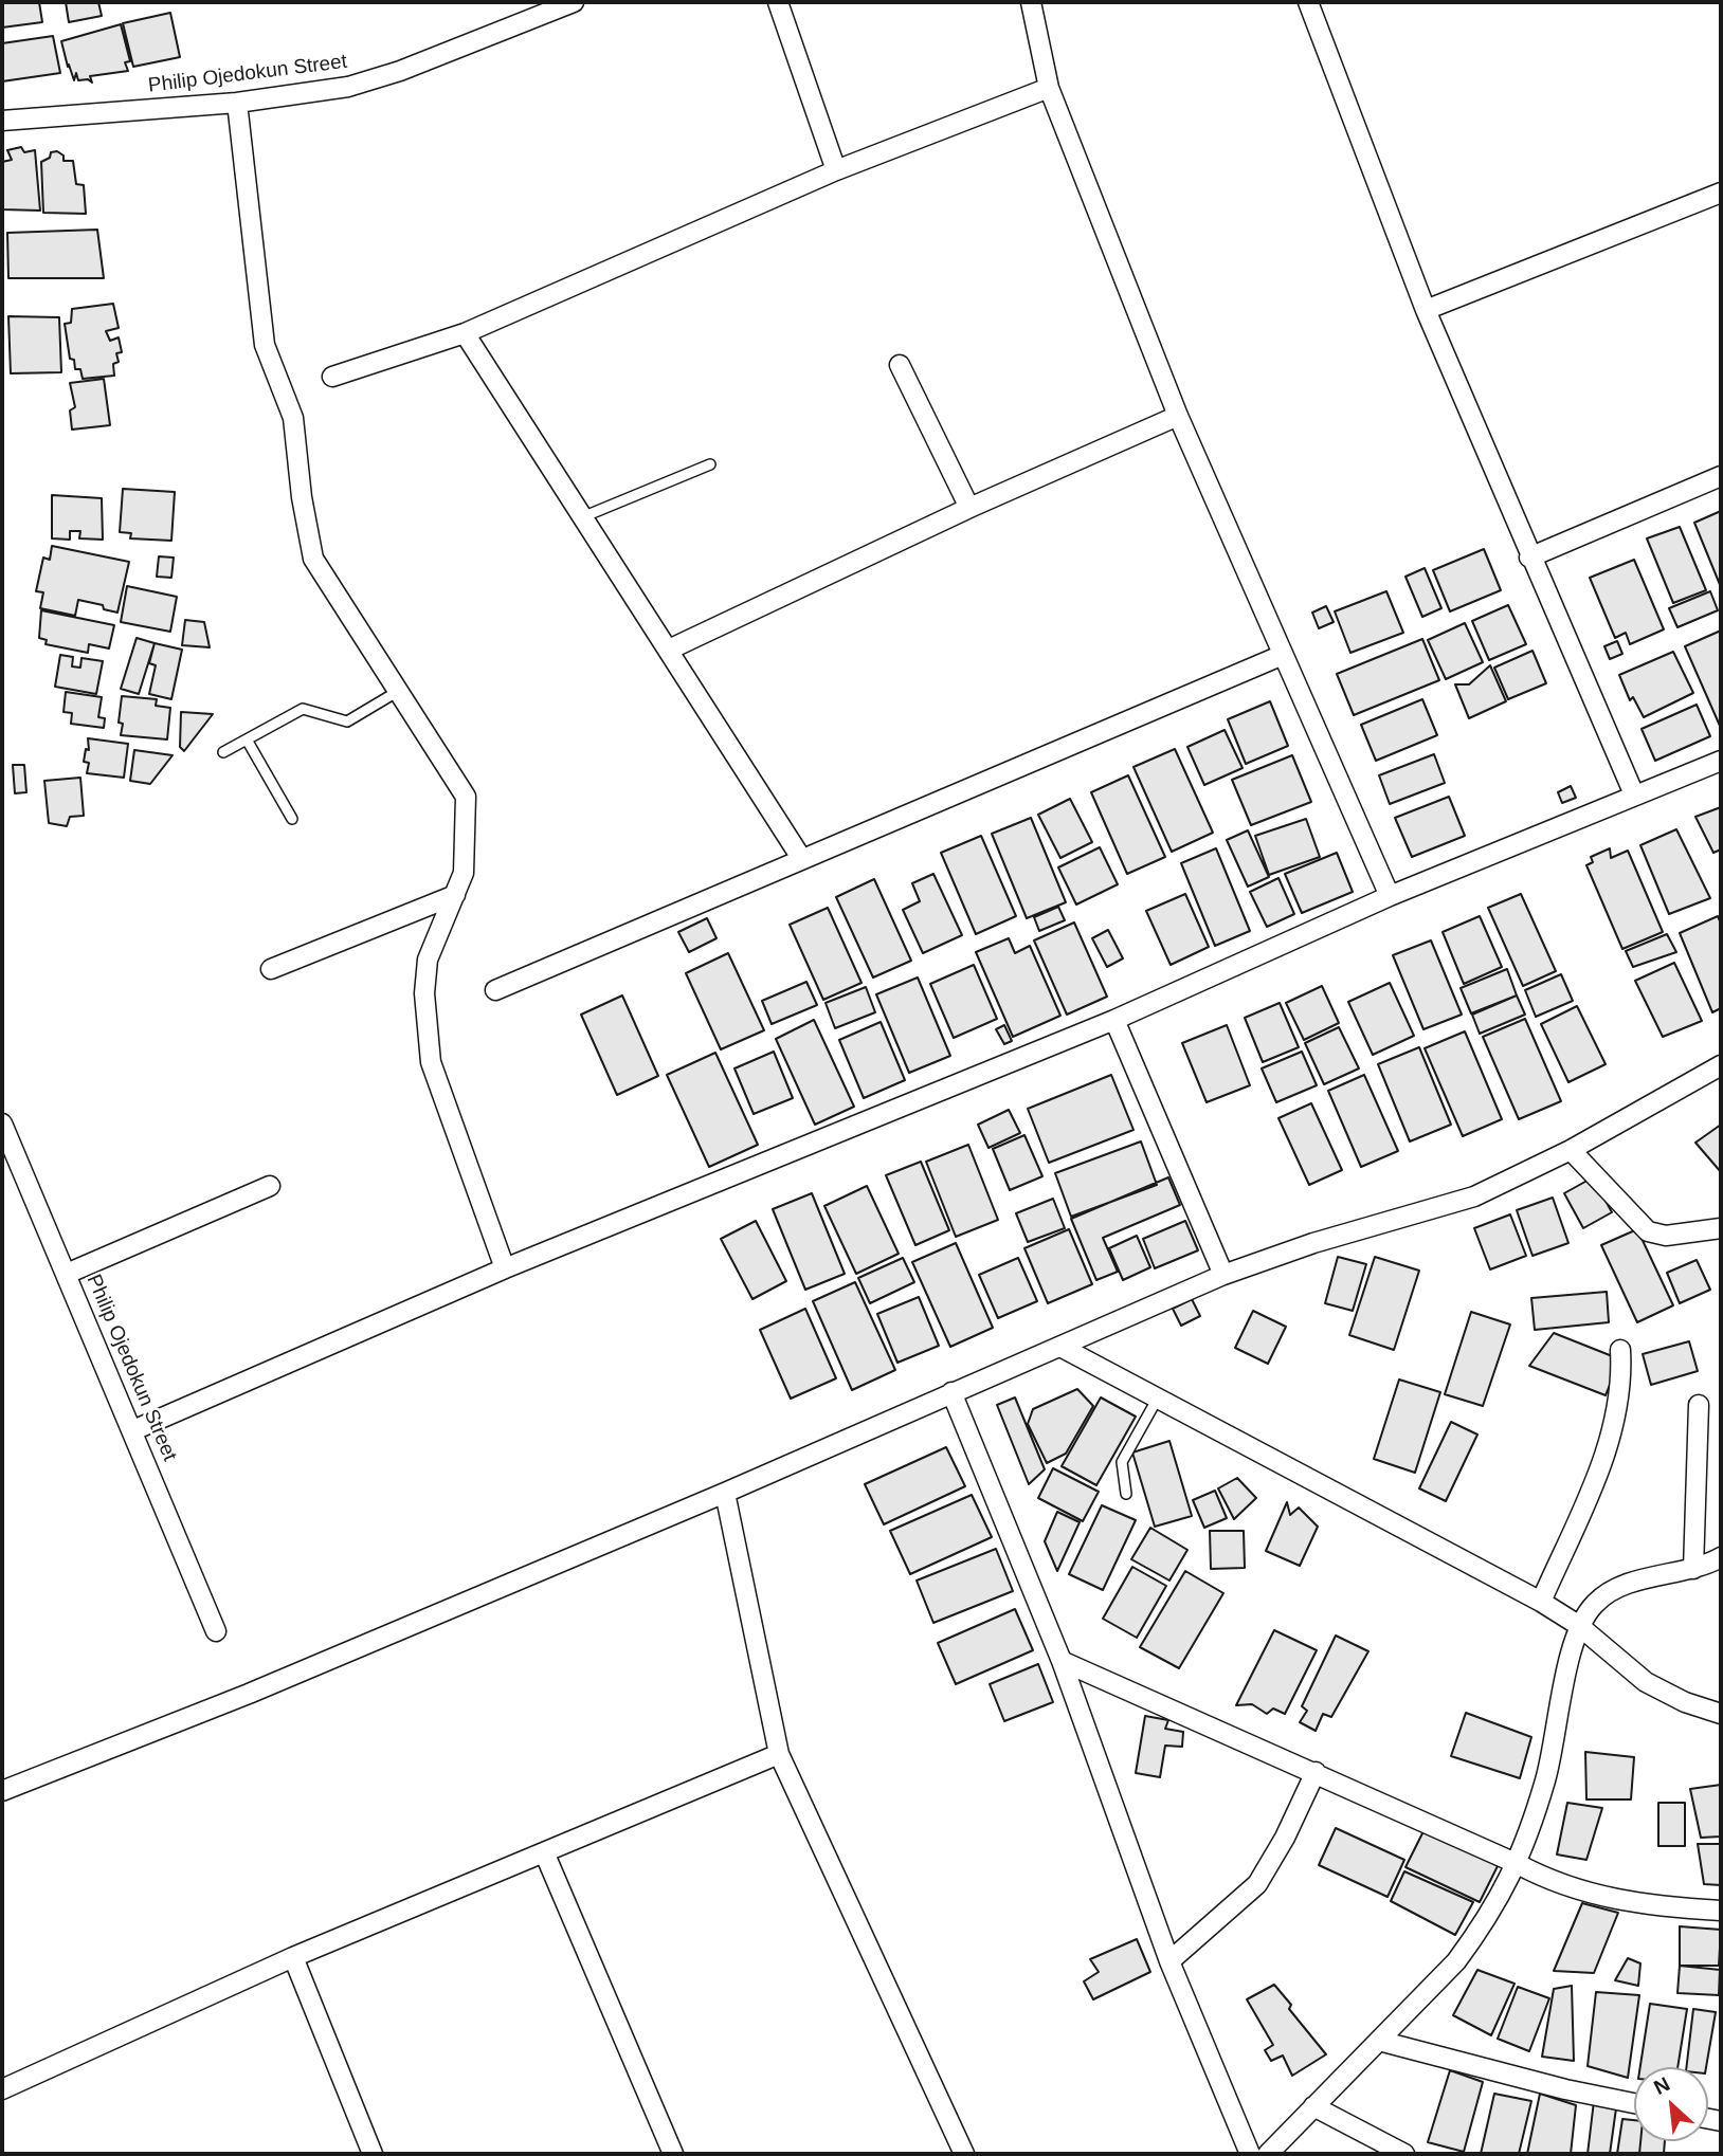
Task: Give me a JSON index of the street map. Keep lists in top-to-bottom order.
{
  "streets": {
    "street": ["Philip Ojedokun Street"]
  },
  "north": "top left"
}
